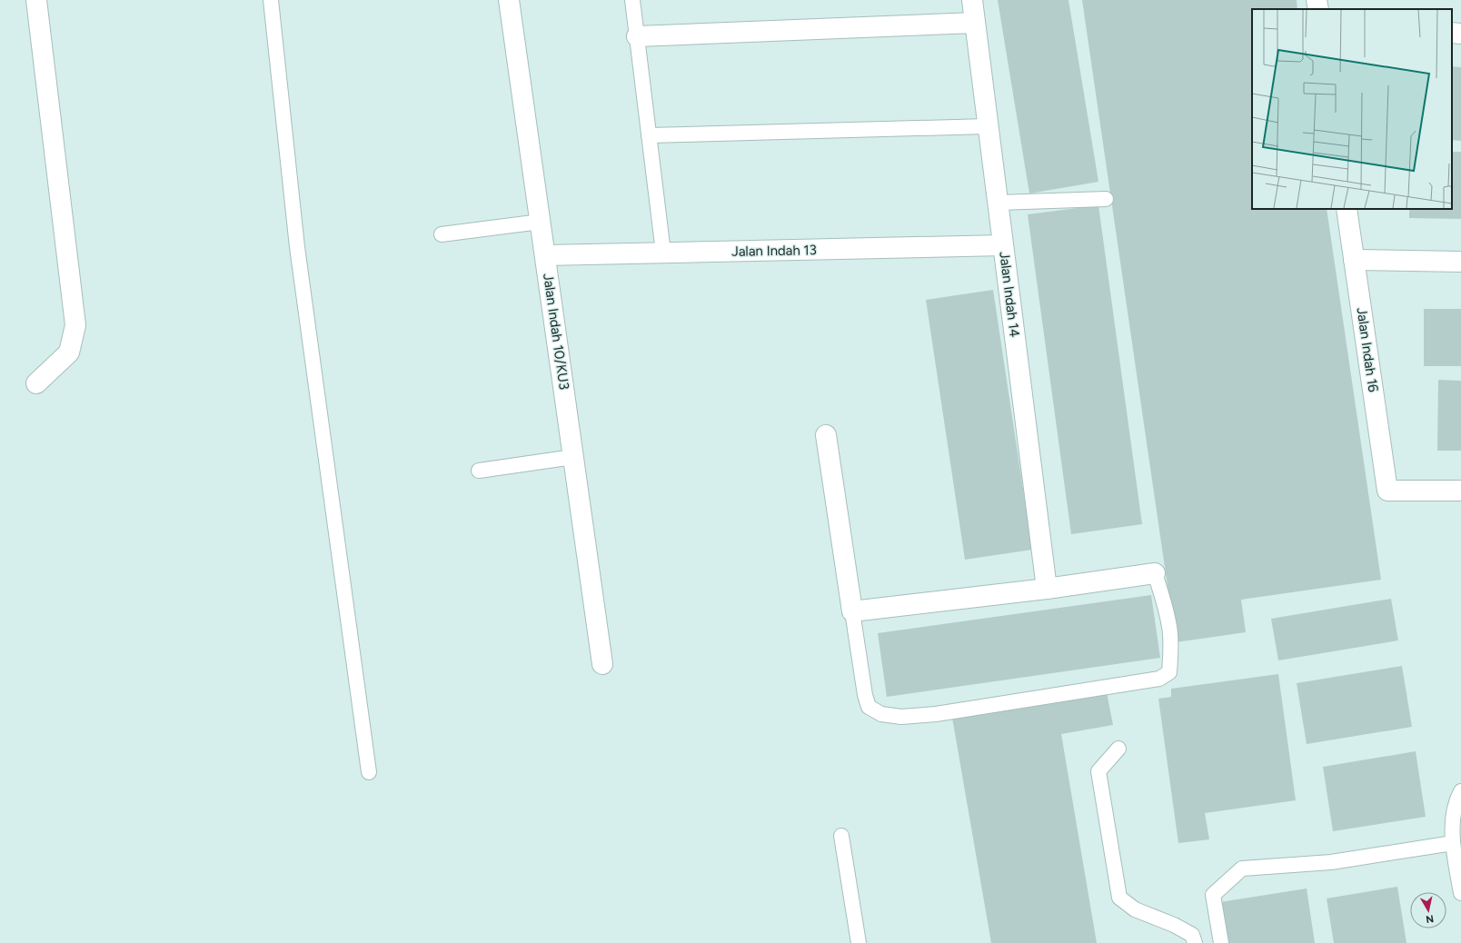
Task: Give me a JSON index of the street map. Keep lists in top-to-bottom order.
{
  "streets": {
    "street": [
      "Jalan Indah 13",
      "Jalan Indah 14",
      "Jalan Indah 10/KU3",
      "Jalan Indah 16"
    ]
  },
  "crossings": [
    ["Jalan Indah 13", "Jalan Indah 14"],
    ["Jalan Indah 13", "Jalan Indah 10/KU3"]
  ],
  "north": "bottom"
}
